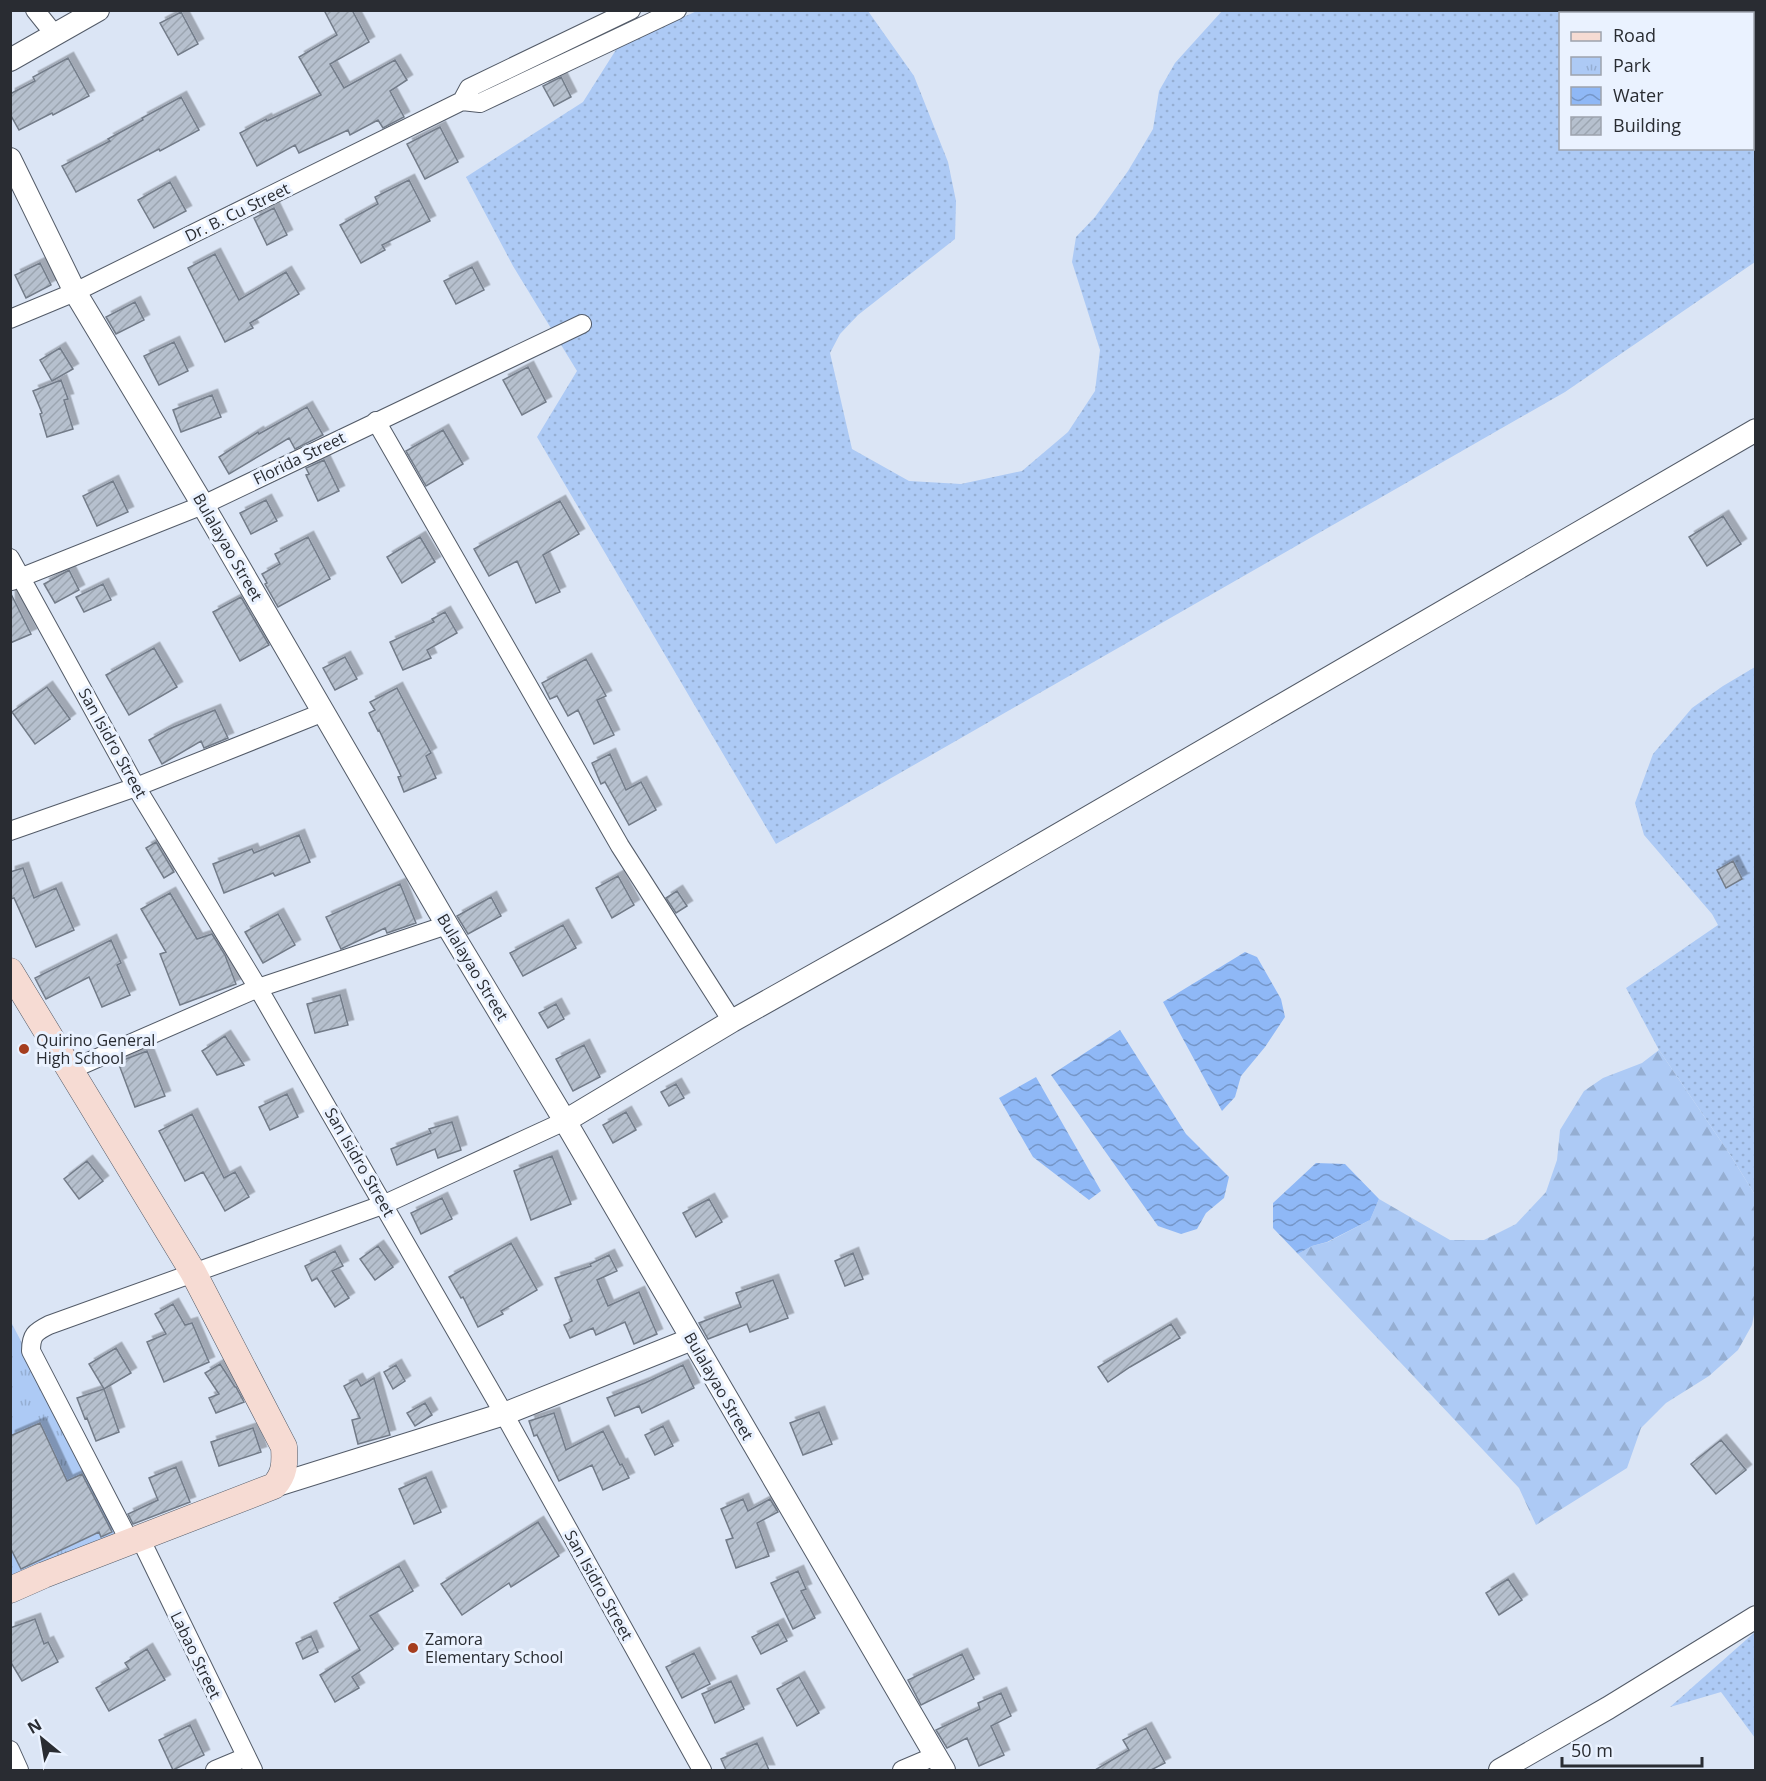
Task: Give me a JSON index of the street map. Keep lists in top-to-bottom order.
{
  "streets": {
    "street": [
      "Dr. B. Cu Street",
      "Florida Street",
      "Bulalayao Street",
      "San Isidro Street",
      "Labao Street"
    ]
  },
  "crossings": [
    ["Dr. B. Cu Street", "Bulalayao Street"],
    ["Florida Street", "Bulalayao Street"],
    ["Florida Street", "San Isidro Street"]
  ],
  "places": ["Quirino General High School", "Zamora Elementary School"],
  "legend": [
    "Road",
    "Park",
    "Water",
    "Building"
  ],
  "scale_bar": "50 m",
  "north": "top left"
}
